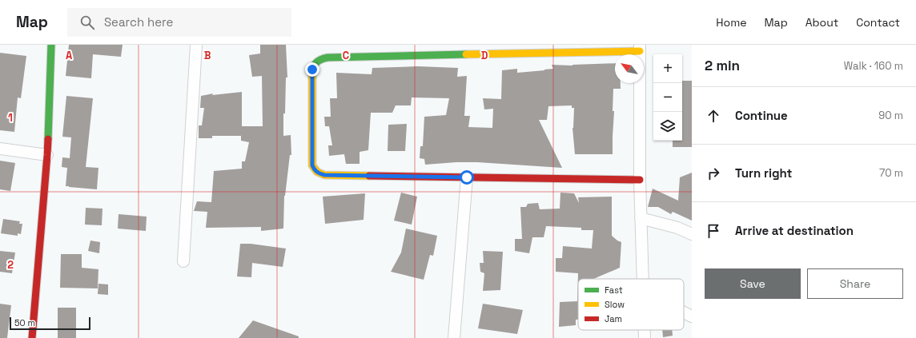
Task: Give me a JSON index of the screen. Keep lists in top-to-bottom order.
{
  "legend": ["Fast", "Slow", "Jam"],
  "scale_bar": "50 m",
  "north": "top left",
  "page": {
    "header": "Map",
    "search": "Search here",
    "nav": [
      "Home",
      "Map",
      "About",
      "Contact"
    ],
    "heading": ["2 min", "Walk · 160 m"],
    "map_buttons": ["+", "−"],
    "list": [
      ["Continue", "90 m"],
      ["Turn right", "70 m"],
      "Arrive at destination"
    ],
    "buttons": ["Save", "Share"],
    "scale": "50 m"
  },
  "grid": {
    "columns": [
      "A",
      "B",
      "C",
      "D"
    ],
    "rows": ["1", "2"]
  }
}
